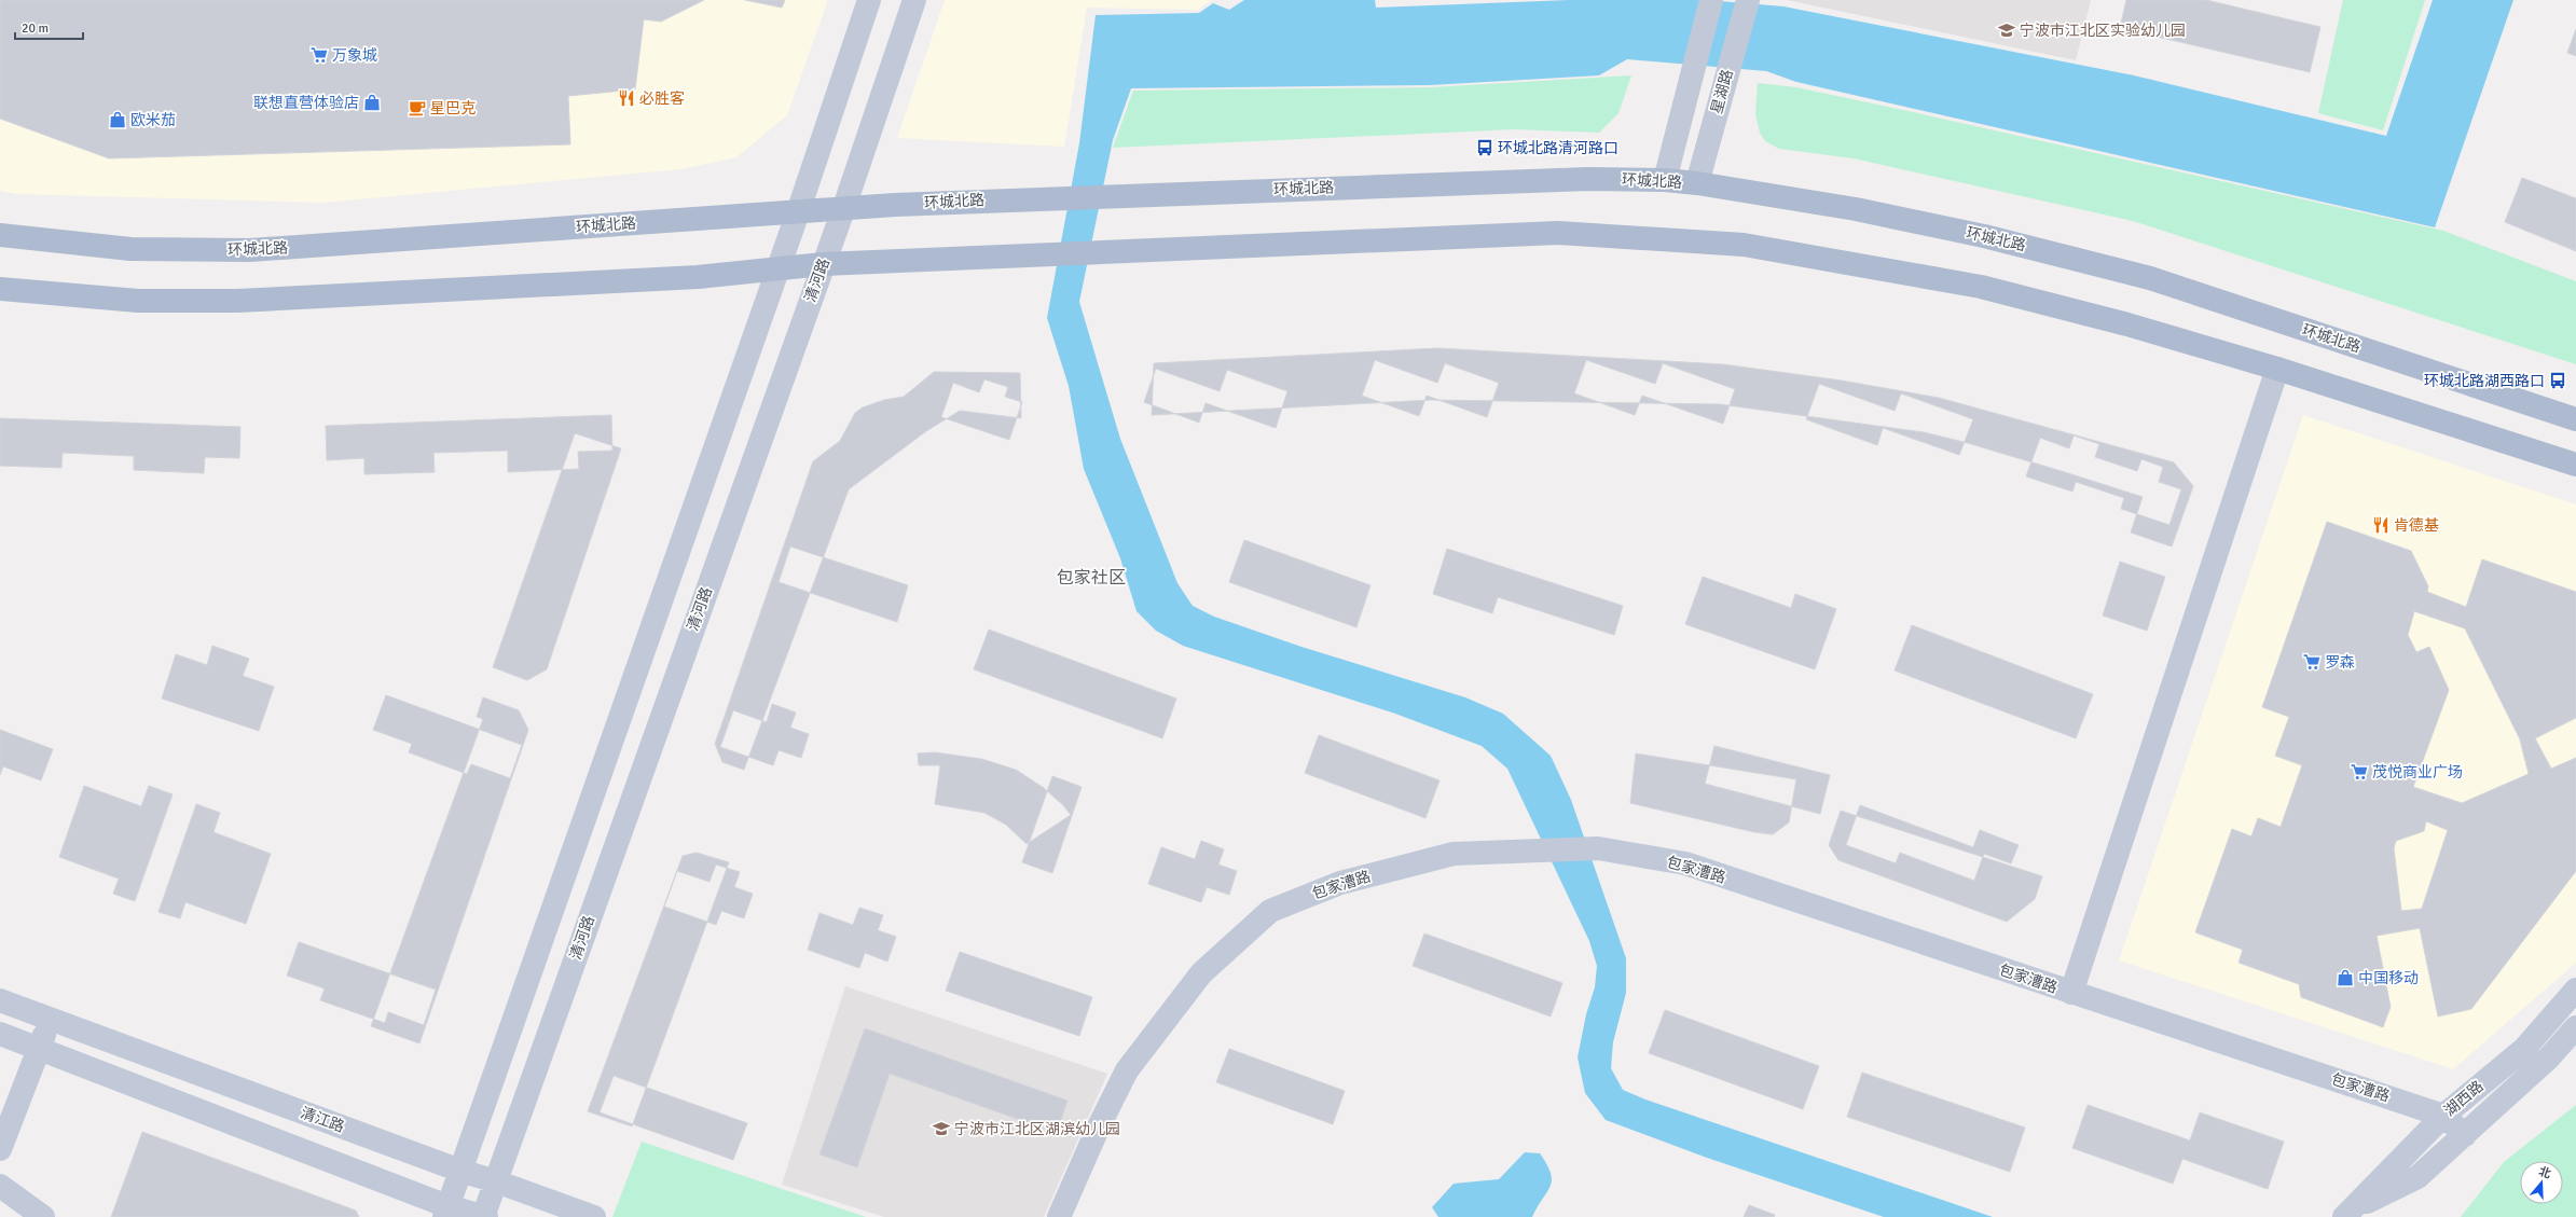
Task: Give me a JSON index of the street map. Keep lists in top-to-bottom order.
{
  "streets": {
    "main road": ["环城北路"],
    "street": [
      "星湖路",
      "清河路",
      "包家漕路",
      "湖西路",
      "清江路"
    ]
  },
  "crossings": [
    ["星湖路", "环城北路"],
    ["环城北路", "清河路"],
    ["清河路", "清江路"],
    ["包家漕路", "湖西路"]
  ],
  "districts": ["包家社区"],
  "places": {
    "school or university": ["宁波市江北区实验幼儿园", "宁波市江北区湖滨幼儿园"],
    "supermarket": ["万象城", "罗森", "茂悦商业广场"],
    "restaurant": ["必胜客", "肯德基"],
    "shop": ["联想直营体验店", "欧米茄", "中国移动"],
    "cafe": ["星巴克"],
    "bus stop": ["环城北路清河路口", "环城北路湖西路口"]
  },
  "scale_bar": "20 m",
  "north": "top"
}
